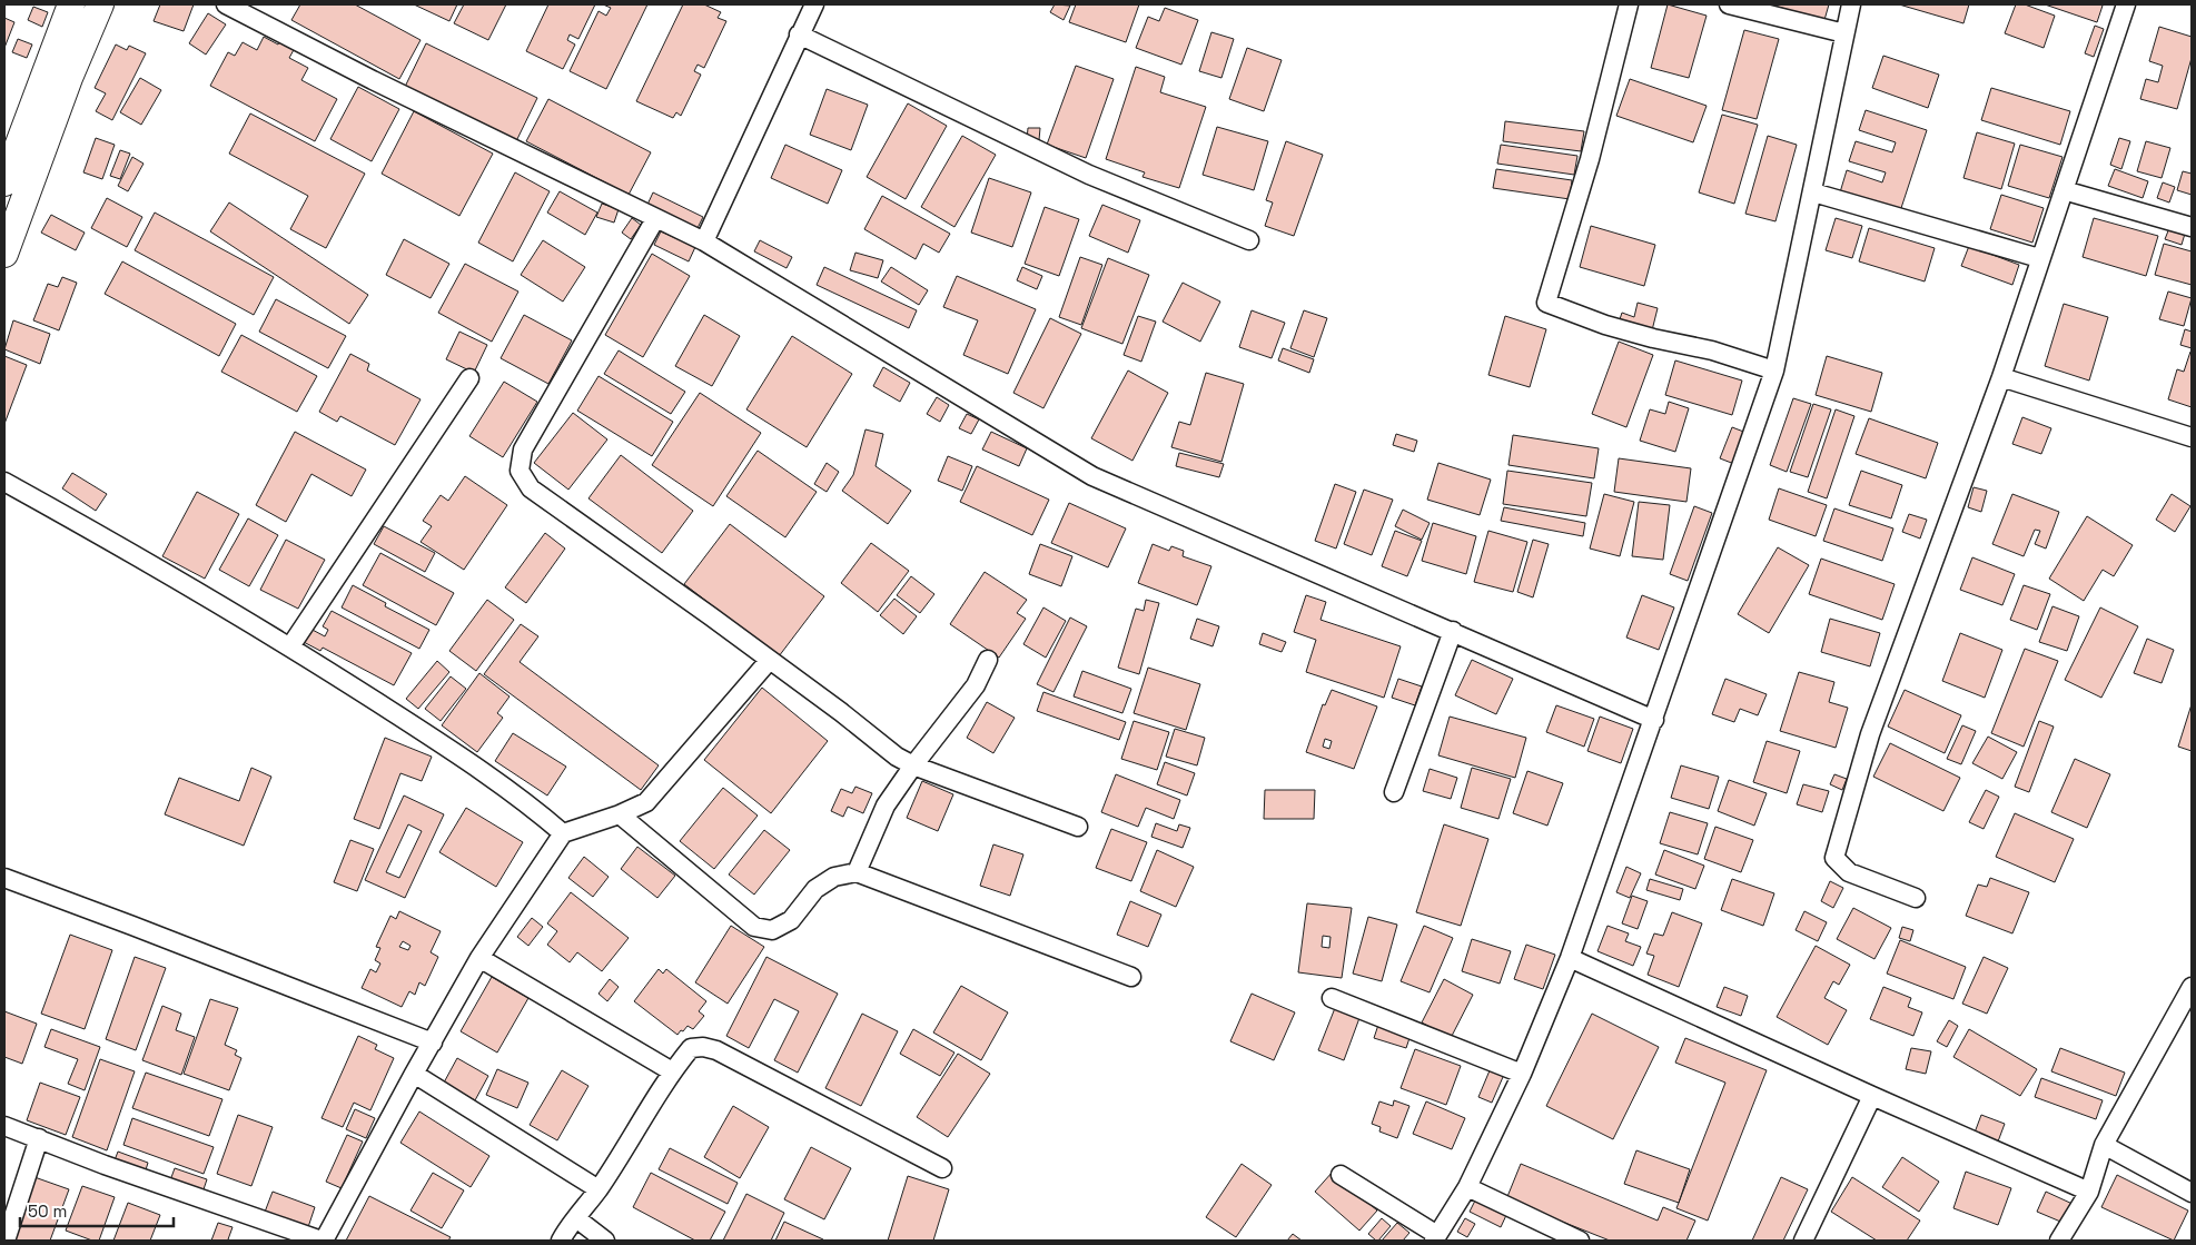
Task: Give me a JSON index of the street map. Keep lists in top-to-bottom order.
{
  "scale_bar": "50 m"
}
